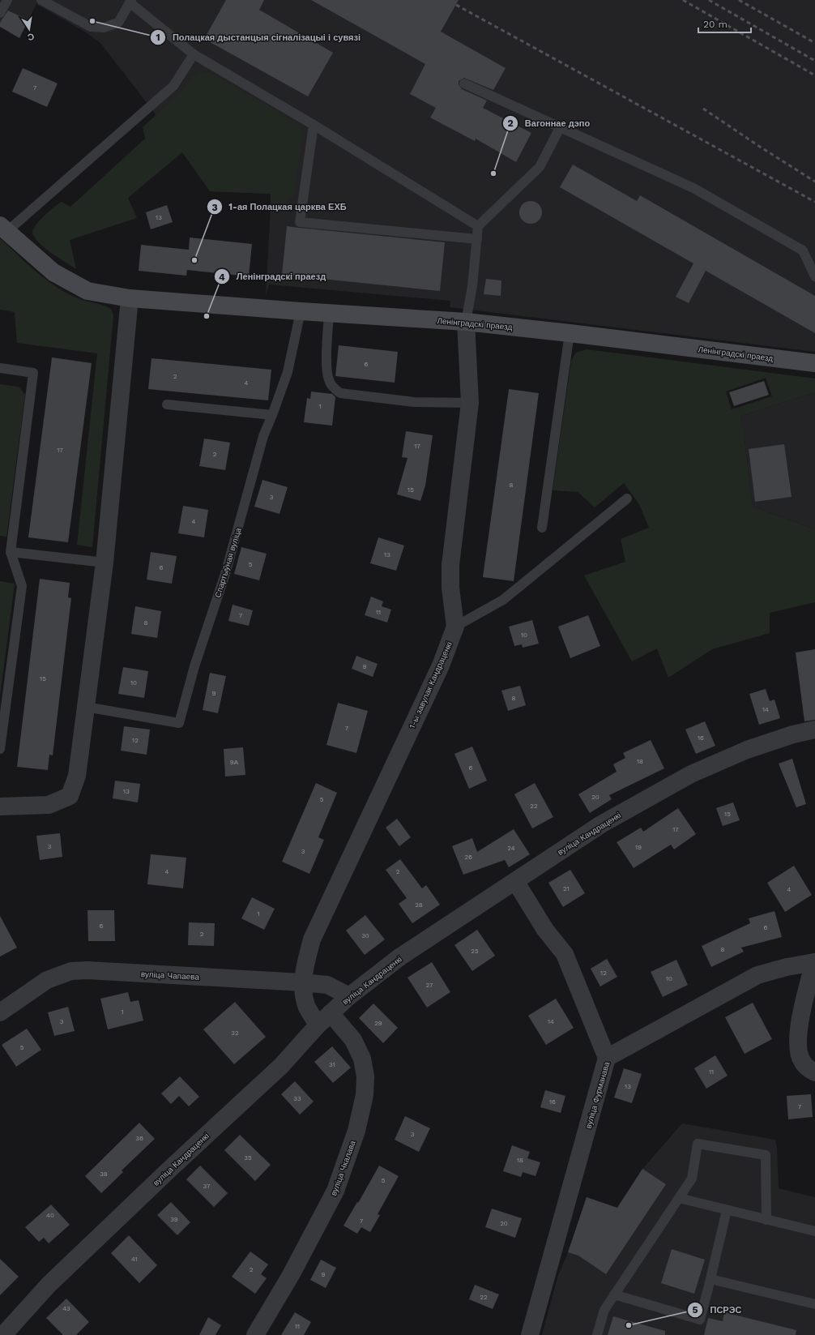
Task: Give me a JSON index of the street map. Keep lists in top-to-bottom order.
{
  "streets": {
    "street": [
      "Ленінградскі праезд",
      "1-ы завулак Кандраценкі",
      "вуліца Кандраценкі",
      "вуліца Чапаева",
      "вуліца Фурманава",
      "вуліца Чкалава"
    ],
    "lane": ["Спартыўная вуліца"]
  },
  "crossings": [
    ["Ленінградскі праезд", "Спартыўная вуліца"],
    ["Ленінградскі праезд", "1-ы завулак Кандраценкі"],
    ["1-ы завулак Кандраценкі", "вуліца Кандраценкі"],
    ["1-ы завулак Кандраценкі", "вуліца Чапаева"],
    ["вуліца Кандраценкі", "вуліца Чапаева"],
    ["вуліца Кандраценкі", "вуліца Чкалава"]
  ],
  "places": [
    "Полацкая дыстанцыя сігналізацыі і сувязі",
    "Вагоннае дэпо",
    "1-ая Полацкая царква ЕХБ",
    "Ленінградскі праезд",
    "ПСРЭС"
  ],
  "house_numbers": [
    "7",
    "13",
    "6",
    "2",
    "4",
    "1",
    "17",
    "17",
    "2",
    "8",
    "15",
    "3",
    "4",
    "13",
    "5",
    "6",
    "11",
    "7",
    "8",
    "10",
    "9",
    "15",
    "10",
    "9",
    "8",
    "14",
    "7",
    "16",
    "12",
    "18",
    "9А",
    "6",
    "13",
    "20",
    "5",
    "22",
    "15",
    "17",
    "3",
    "19",
    "24",
    "3",
    "26",
    "4",
    "2",
    "21",
    "4",
    "28",
    "1",
    "6",
    "6",
    "2",
    "30",
    "8",
    "25",
    "12",
    "10",
    "27",
    "1",
    "3",
    "14",
    "29",
    "32",
    "5",
    "31",
    "11",
    "13",
    "33",
    "16",
    "7",
    "3",
    "36",
    "35",
    "18",
    "38",
    "5",
    "37",
    "40",
    "39",
    "7",
    "20",
    "41",
    "2",
    "9",
    "22",
    "43",
    "11"
  ],
  "scale_bar": "20 m",
  "north": "bottom"
}
